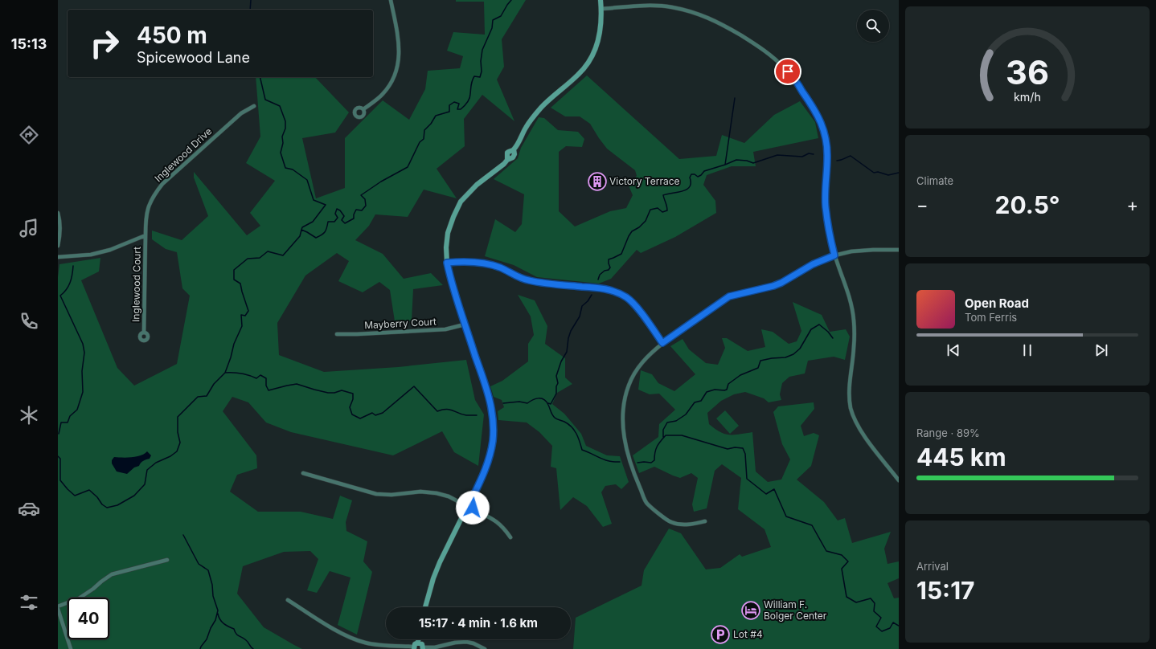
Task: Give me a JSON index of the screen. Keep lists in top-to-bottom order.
{
  "streets": {
    "street": ["Inglewood Drive", "Inglewood Court", "Mayberry Court"]
  },
  "crossings": [
    ["Inglewood Drive", "Inglewood Court"]
  ],
  "places": {
    "building": ["Victory Terrace"],
    "hotel": ["William F. Bolger Center"],
    "parking": ["Lot #4"]
  },
  "page": {
    "tabs": "15:13",
    "turn": ["450 m", "Spicewood Lane"],
    "tile": [
      "Climate",
      ["Range · 89%", "445 km"],
      ["Arrival", "15:17"]
    ],
    "heat": ["−", "20.5°", "+"],
    "song": ["Open Road", "Tom Ferris"],
    "limit": "40",
    "trip": "15:17 · 4 min · 1.6 km",
    "gauge": ["36", "km/h"]
  }
}
